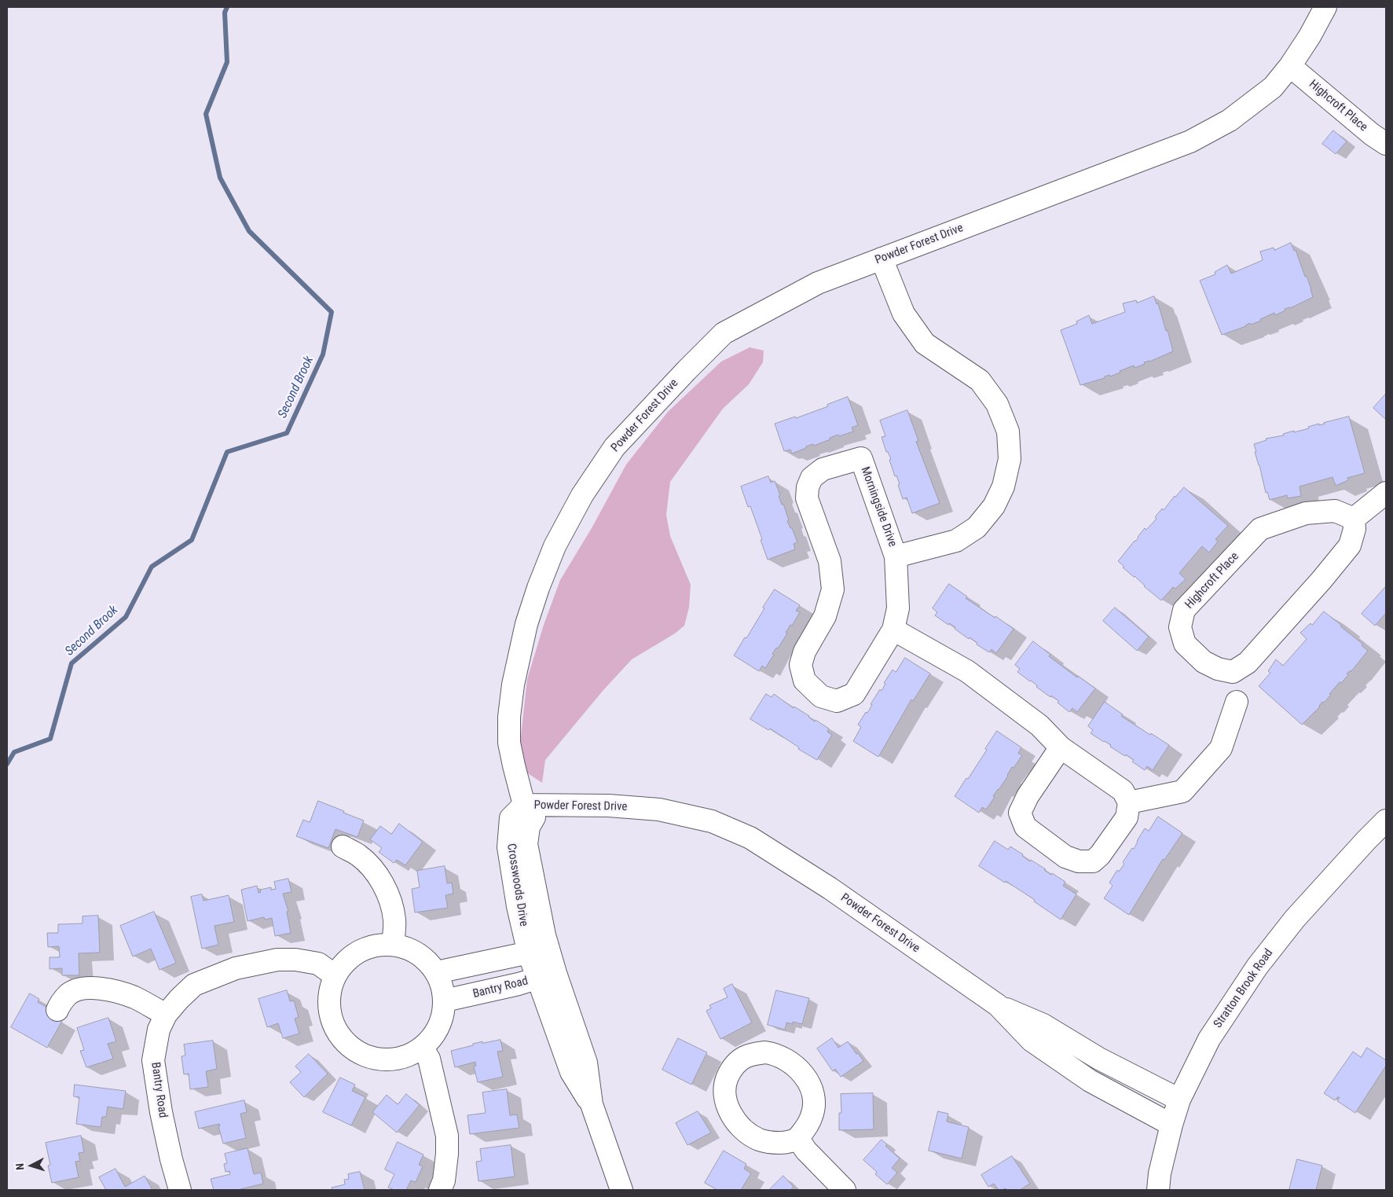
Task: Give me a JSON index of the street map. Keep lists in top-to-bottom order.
{
  "streets": {
    "street": [
      "Highcroft Place",
      "Powder Forest Drive",
      "Morningside Drive",
      "Crosswoods Drive",
      "Bantry Road",
      "Stratton Brook Road"
    ]
  },
  "crossings": [
    ["Highcroft Place", "Powder Forest Drive"],
    ["Powder Forest Drive", "Morningside Drive"],
    ["Powder Forest Drive", "Crosswoods Drive"],
    ["Powder Forest Drive", "Stratton Brook Road"],
    ["Crosswoods Drive", "Bantry Road"]
  ],
  "water": ["Second Brook"],
  "north": "left"
}
